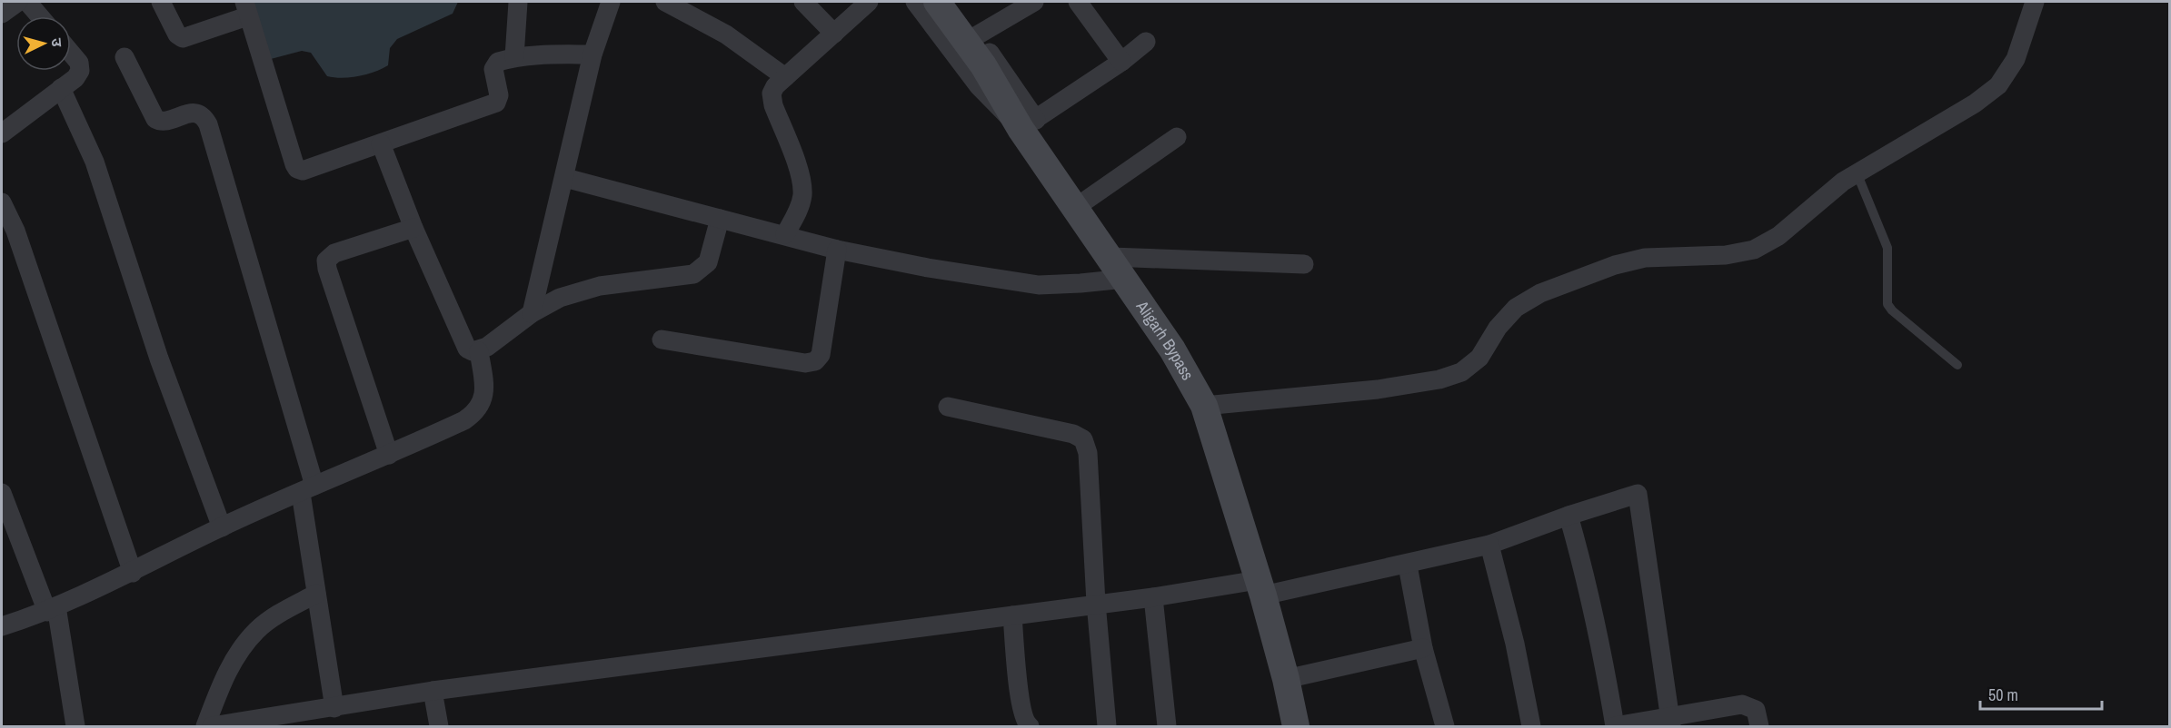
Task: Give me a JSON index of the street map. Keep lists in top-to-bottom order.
{
  "streets": {
    "main road": ["Aligarh Bypass"]
  },
  "scale_bar": "50 m",
  "north": "right"
}
